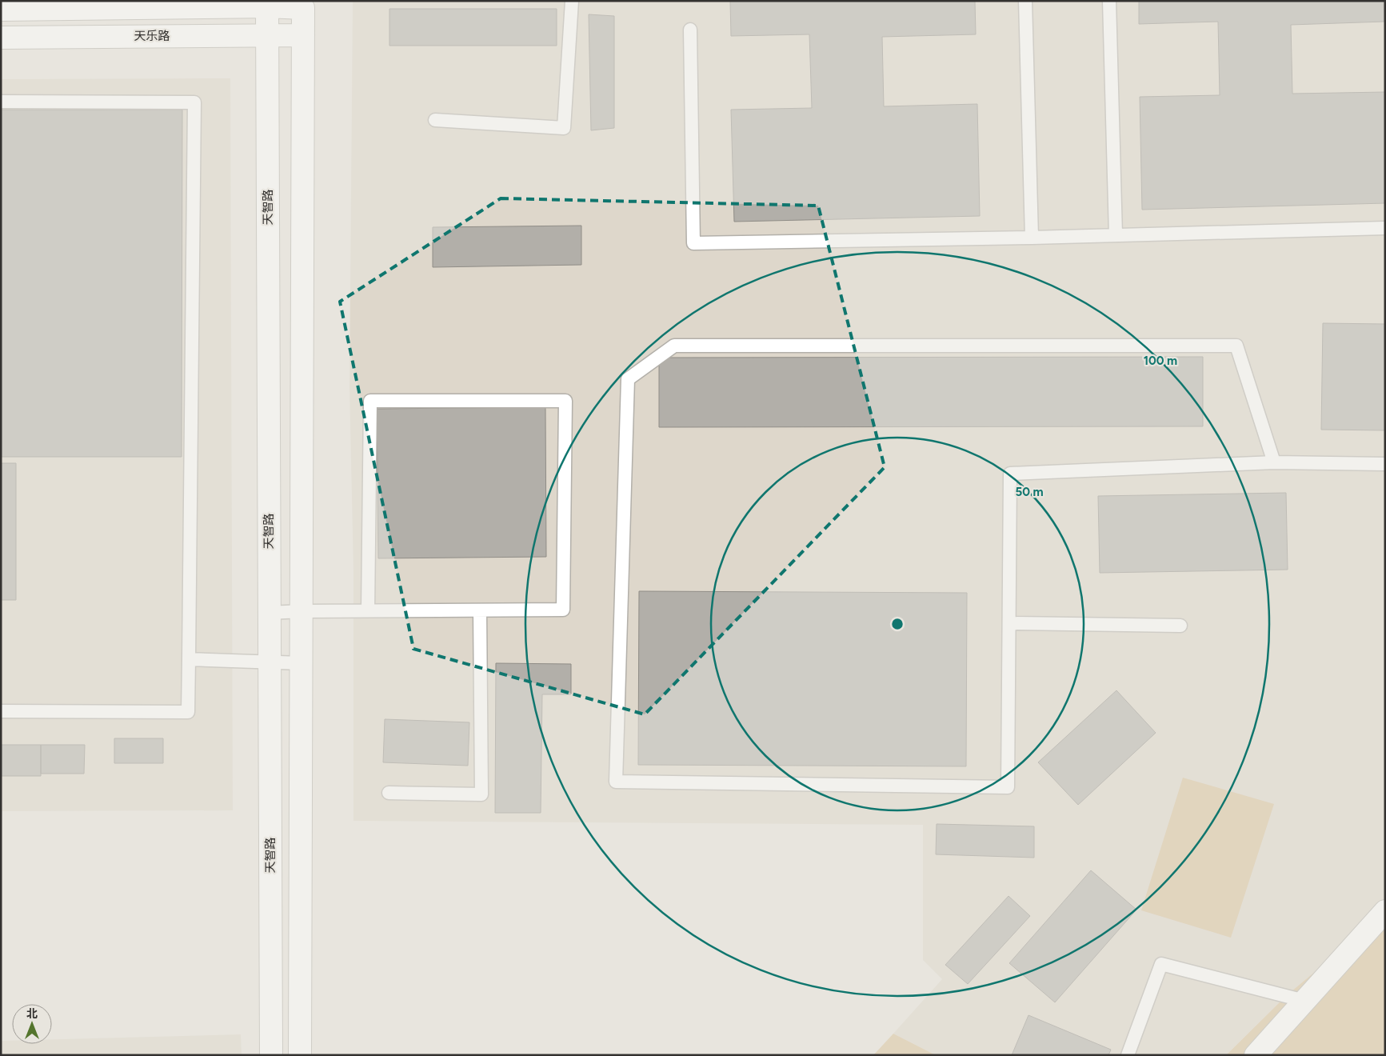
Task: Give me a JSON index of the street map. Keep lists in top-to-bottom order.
{
  "streets": {
    "street": ["天乐路", "天智路"]
  },
  "crossings": [
    ["天乐路", "天智路"]
  ],
  "north": "top",
  "rings": ["100 m", "50 m"]
}
